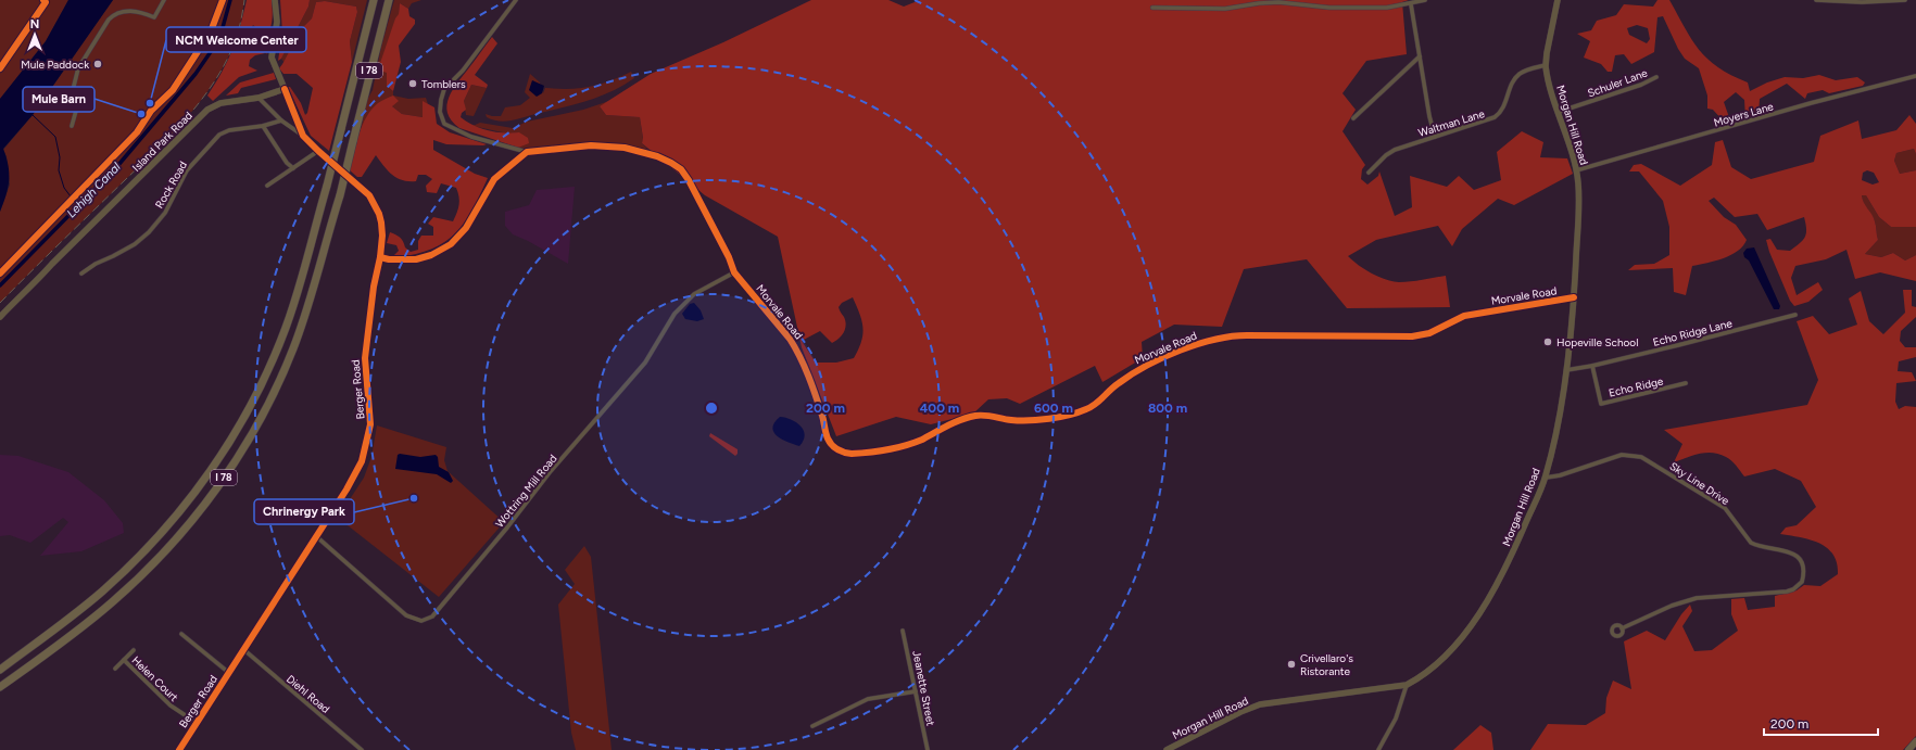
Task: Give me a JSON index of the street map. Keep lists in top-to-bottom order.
{
  "streets": {
    "highway": ["I 78"],
    "main road": ["Morgan Hill Road", "Island Park Road"],
    "street": [
      "Schuler Lane",
      "Moyers Lane",
      "Waltman Lane",
      "Rock Road",
      "Morvale Road",
      "Echo Ridge Lane",
      "Echo Ridge",
      "Berger Road",
      "Sky Line Drive",
      "Wottring Mill Road",
      "Helen Court",
      "Jeanette Street",
      "Diehl Road"
    ]
  },
  "crossings": [
    ["Schuler Lane", "Morgan Hill Road"],
    ["Moyers Lane", "Morgan Hill Road"],
    ["Waltman Lane", "Morgan Hill Road"],
    ["Morgan Hill Road", "Morvale Road"],
    ["Morgan Hill Road", "Echo Ridge Lane"],
    ["Morgan Hill Road", "Sky Line Drive"],
    ["Island Park Road", "Berger Road"],
    ["Morvale Road", "Wottring Mill Road"],
    ["Echo Ridge Lane", "Echo Ridge"],
    ["Berger Road", "Wottring Mill Road"],
    ["Berger Road", "Helen Court"],
    ["Berger Road", "Diehl Road"]
  ],
  "water": ["Lehigh Canal"],
  "places": [
    "Mule Paddock",
    "Tomblers",
    "NCM Welcome Center",
    "Mule Barn",
    "Hopeville School",
    "Chrinergy Park",
    "Crivellaro's Ristorante"
  ],
  "scale_bar": "200 m",
  "north": "top",
  "rings": [
    "200 m",
    "400 m",
    "600 m",
    "800 m"
  ]
}
